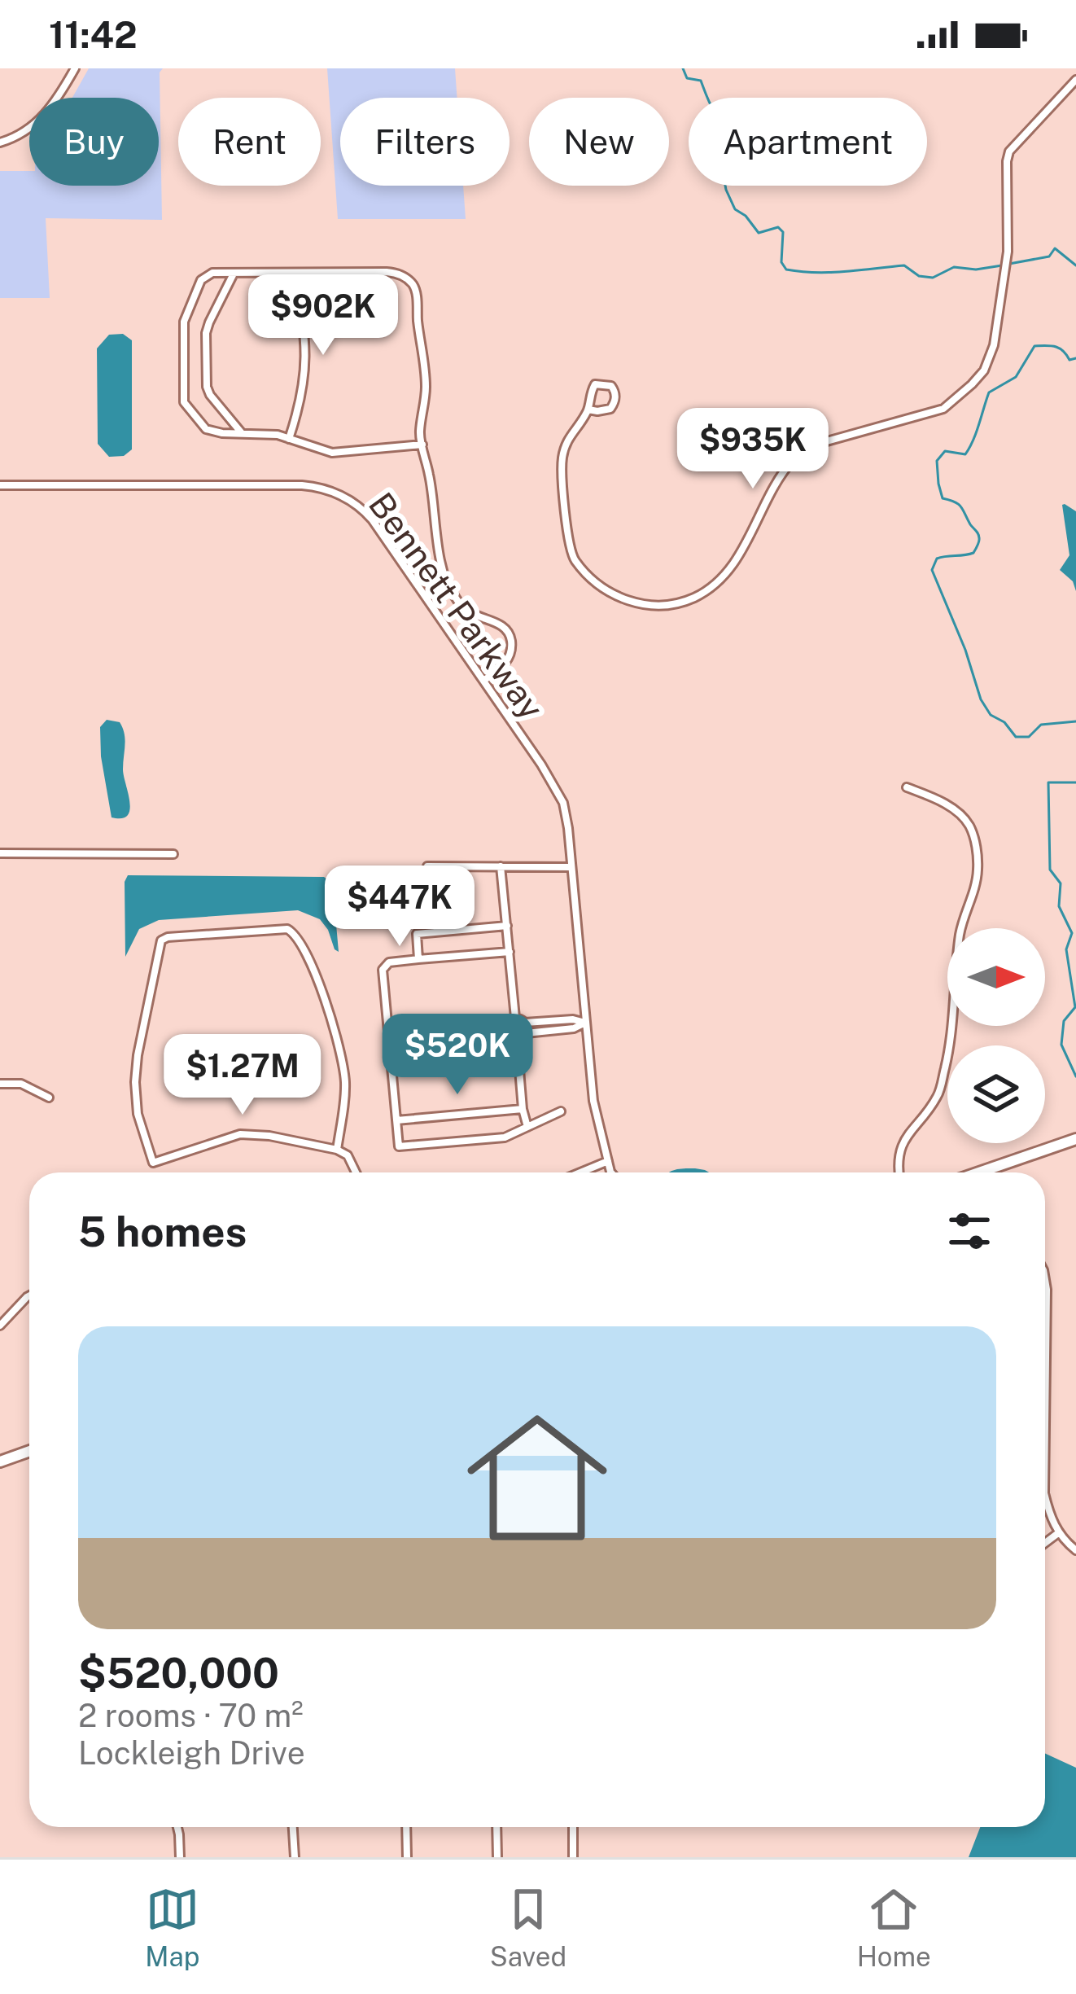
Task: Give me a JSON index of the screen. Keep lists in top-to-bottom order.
{
  "streets": {
    "street": ["Bennett Parkway"]
  },
  "north": "right",
  "page": {
    "status": "11:42",
    "chip": [
      "Buy",
      "Rent",
      "Filters",
      "New",
      "Apartment"
    ],
    "price": [
      "$902K",
      "$935K",
      "$447K",
      "$520K",
      "$1.27M"
    ],
    "heading": "5 homes",
    "list": [
      {
        "name": "$520,000",
        "note": "2 rooms · 70 m² · Lockleigh Drive"
      }
    ],
    "tabs": ["Map", "Saved", "Home"]
  }
}
